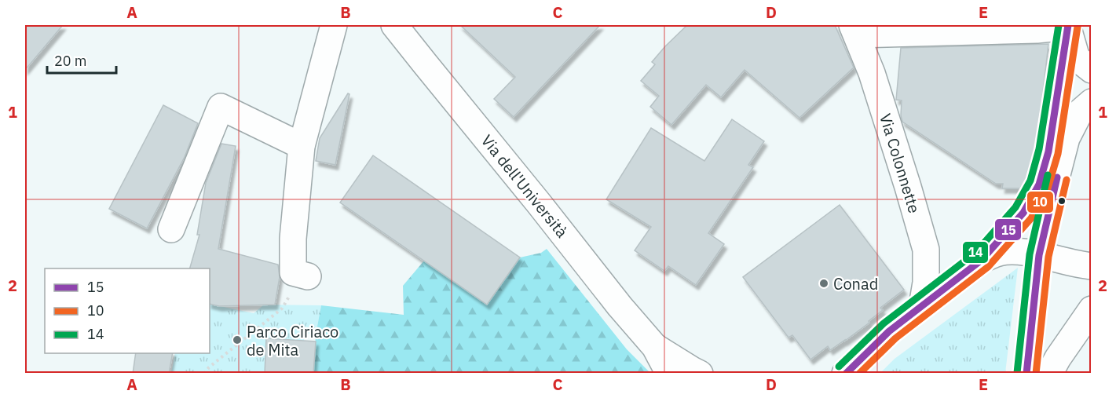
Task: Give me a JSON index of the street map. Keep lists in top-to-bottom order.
{
  "streets": {
    "street": ["Via Colonnette", "Via dell'Università"]
  },
  "places": ["Conad", "Parco Ciriaco de Mita"],
  "lines": ["transit line 15", "transit line 14", "transit line 10"],
  "legend": ["15", "10", "14"],
  "scale_bar": "20 m",
  "grid": {
    "columns": [
      "A",
      "B",
      "C",
      "D",
      "E"
    ],
    "rows": ["1", "2"]
  }
}
